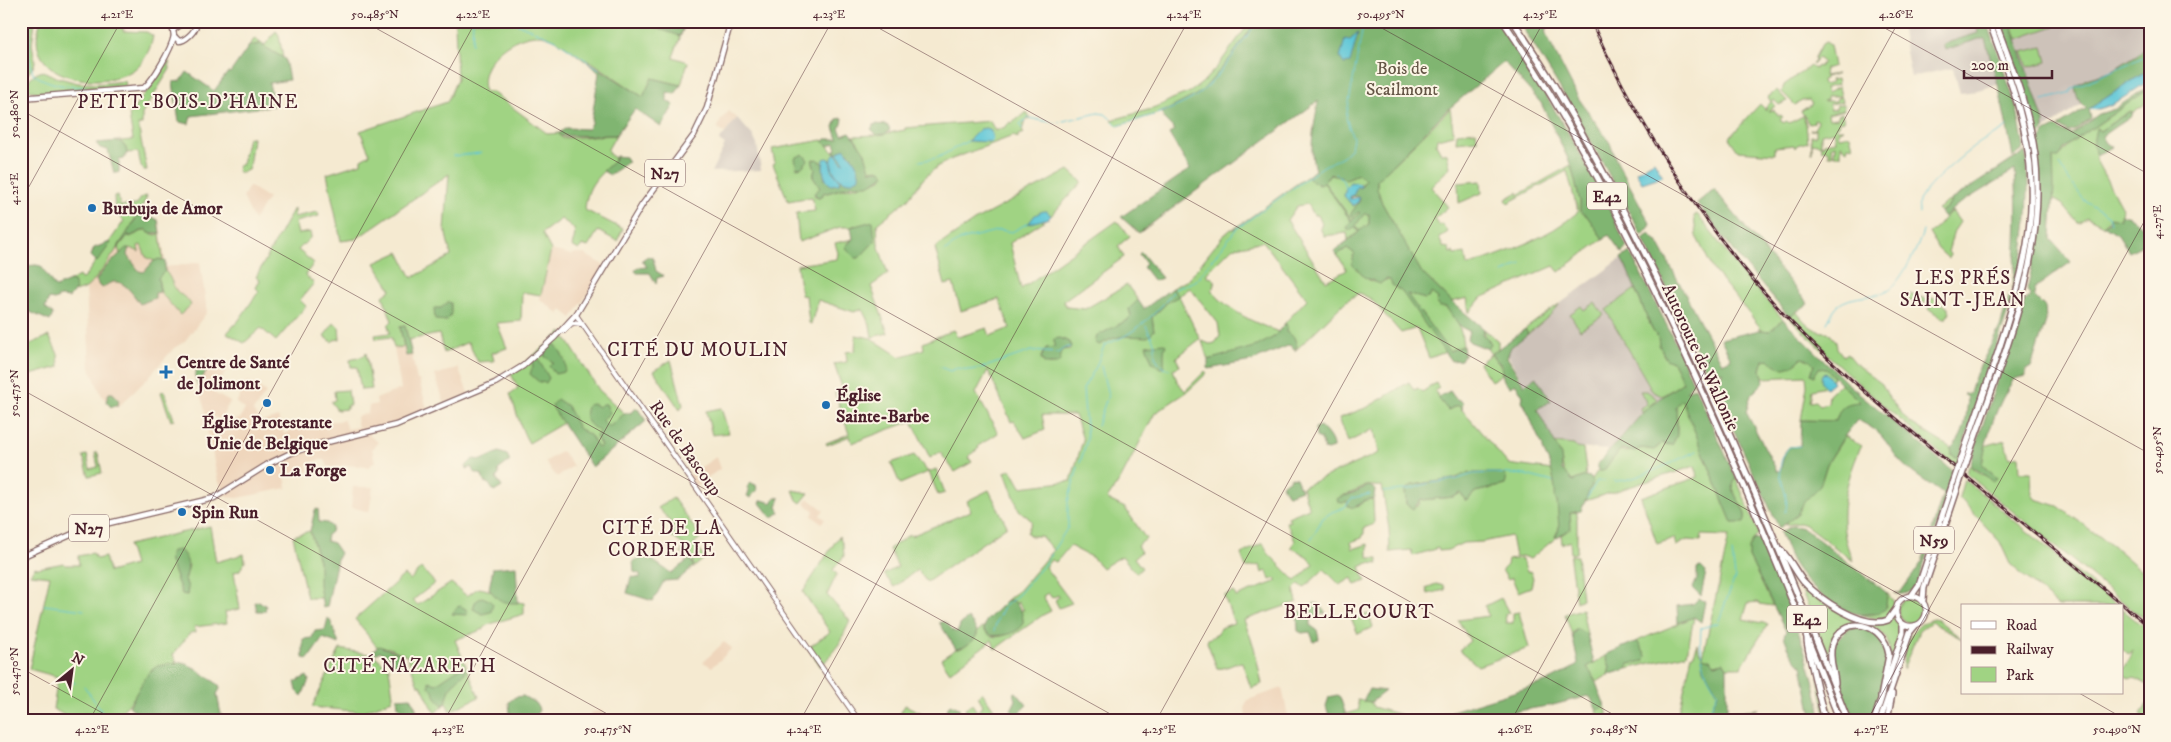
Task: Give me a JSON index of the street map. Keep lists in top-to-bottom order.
{
  "streets": {
    "highway": ["E42", "Autoroute de Wallonie", "N59"],
    "main road": ["N27", "Rue de Bascoup"]
  },
  "crossings": [
    ["N27", "Rue de Bascoup"]
  ],
  "districts": [
    "PETIT-BOIS-D'HAINE",
    "LES PRÉS SAINT-JEAN",
    "CITÉ DU MOULIN",
    "CITÉ DE LA CORDERIE",
    "BELLECOURT",
    "CITÉ NAZARETH"
  ],
  "parks": ["Bois de Scailmont"],
  "places": {
    "other": [
      "Burbuja de Amor",
      "Église Protestante Unie de Belgique",
      "Église Sainte-Barbe",
      "La Forge",
      "Spin Run"
    ],
    "health": ["Centre de Santé de Jolimont"]
  },
  "legend": ["Road", "Railway", "Park"],
  "scale_bar": "200 m",
  "north": "top right",
  "coordinates": [
    "4.21°E",
    "50.485°N",
    "4.22°E",
    "4.23°E",
    "4.24°E",
    "50.495°N",
    "4.25°E",
    "4.26°E",
    "50.480°N",
    "4.27°E",
    "50.475°N",
    "50.470°N",
    "50.490°N"
  ]
}
